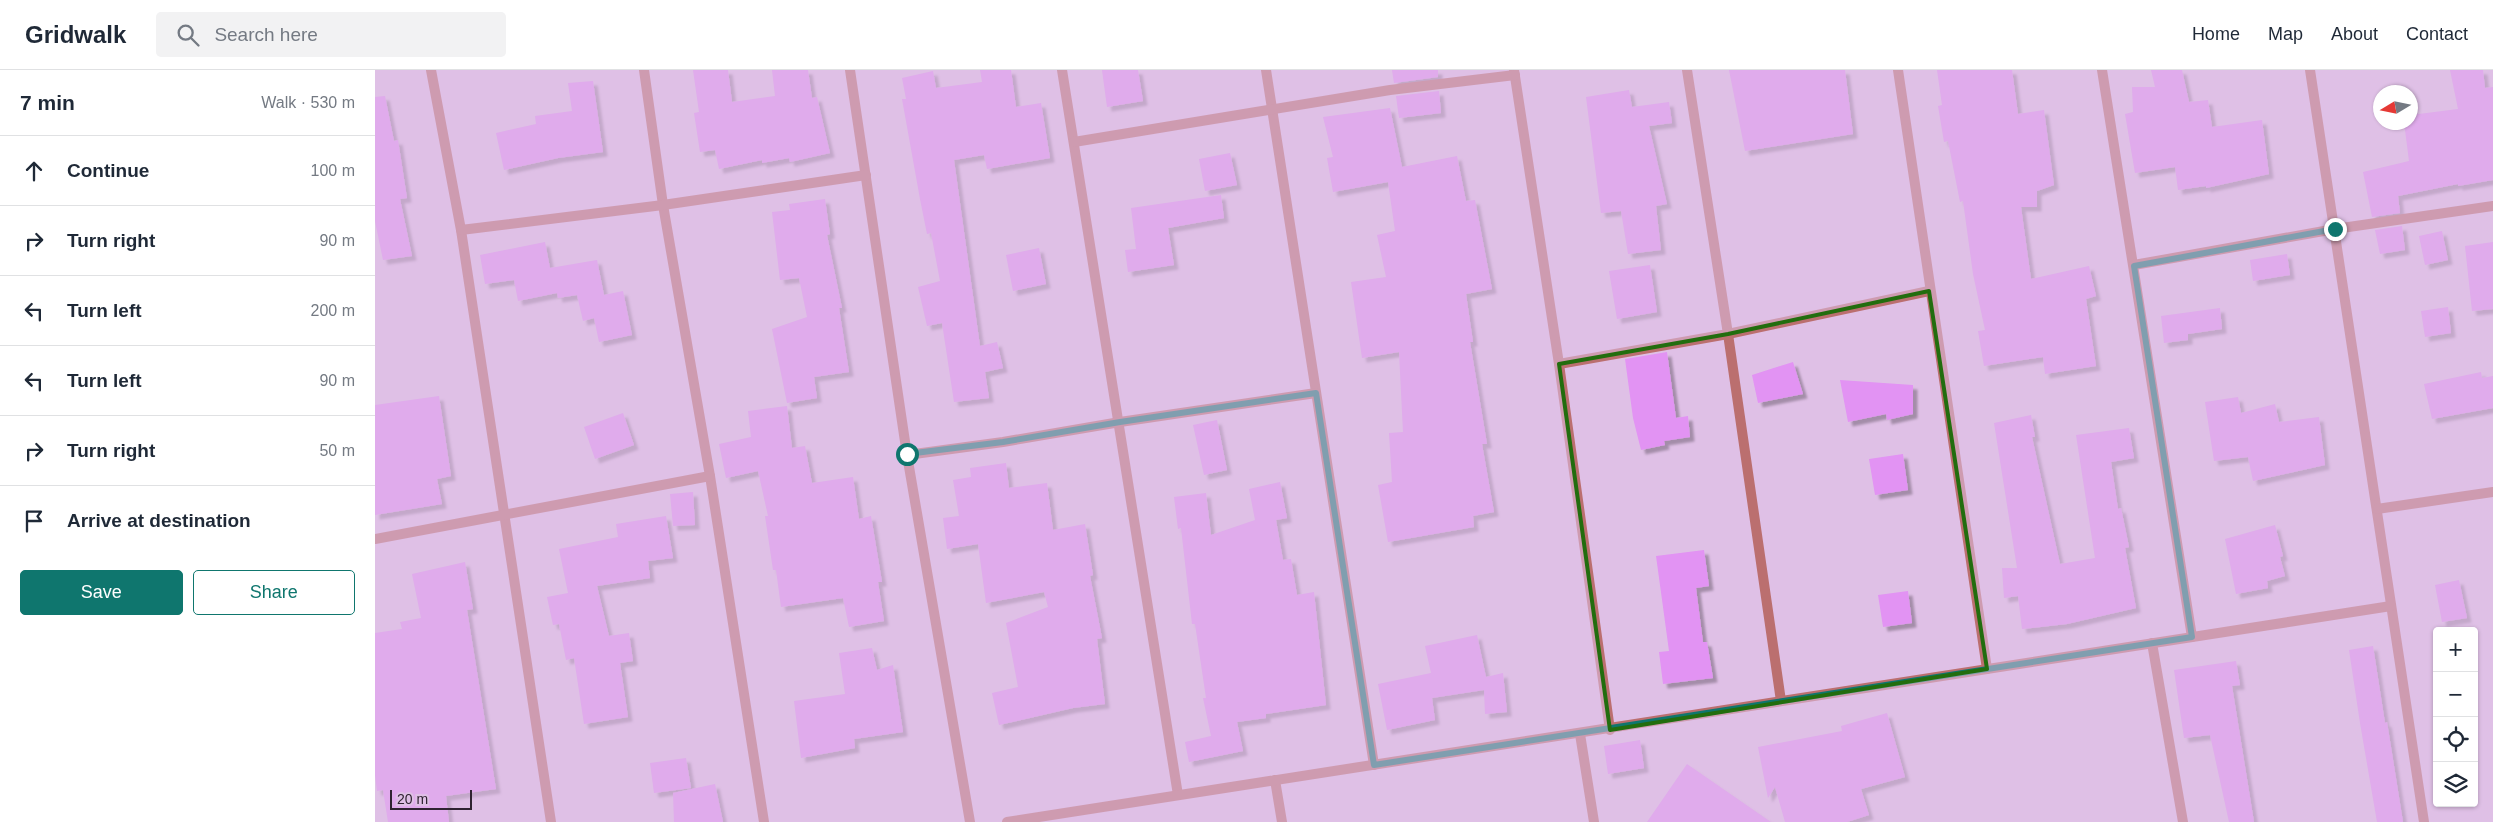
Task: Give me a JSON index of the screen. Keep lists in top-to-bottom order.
{
  "scale_bar": "20 m",
  "north": "left",
  "page": {
    "header": "Gridwalk",
    "search": "Search here",
    "nav": [
      "Home",
      "Map",
      "About",
      "Contact"
    ],
    "heading": ["7 min", "Walk · 530 m"],
    "list": [
      ["Continue", "100 m"],
      ["Turn right", "90 m"],
      ["Turn left", "200 m"],
      ["Turn left", "90 m"],
      ["Turn right", "50 m"],
      "Arrive at destination"
    ],
    "buttons": ["Save", "Share"],
    "map_buttons": ["+", "−"],
    "scale": "20 m"
  }
}
